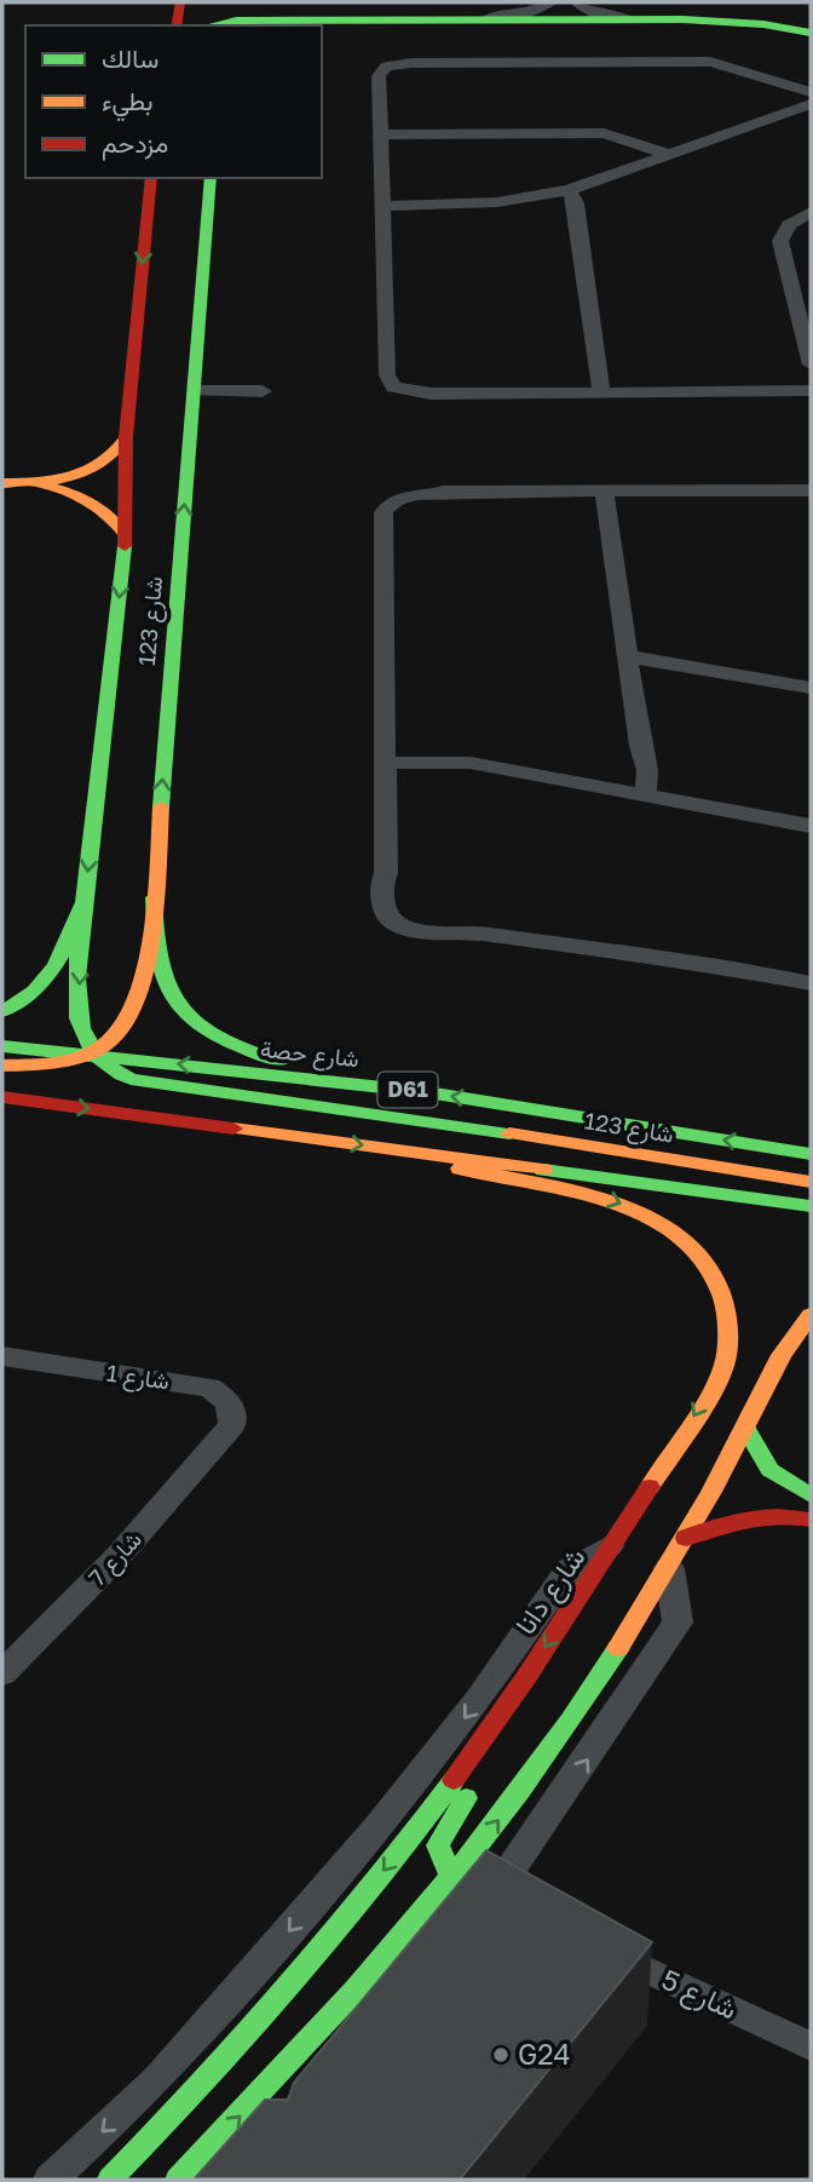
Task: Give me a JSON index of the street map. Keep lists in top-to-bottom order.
{
  "streets": {
    "main road": [
      "شارع 123",
      "شارع حصة",
      "D61",
      "شارع دانا"
    ],
    "street": ["شارع 1", "شارع 7", "شارع 5"]
  },
  "crossings": [
    ["شارع 123", "شارع حصة"],
    ["شارع 1", "شارع 7"]
  ],
  "places": ["G24"],
  "legend": ["سالك", "بطيء", "مزدحم"]
}
